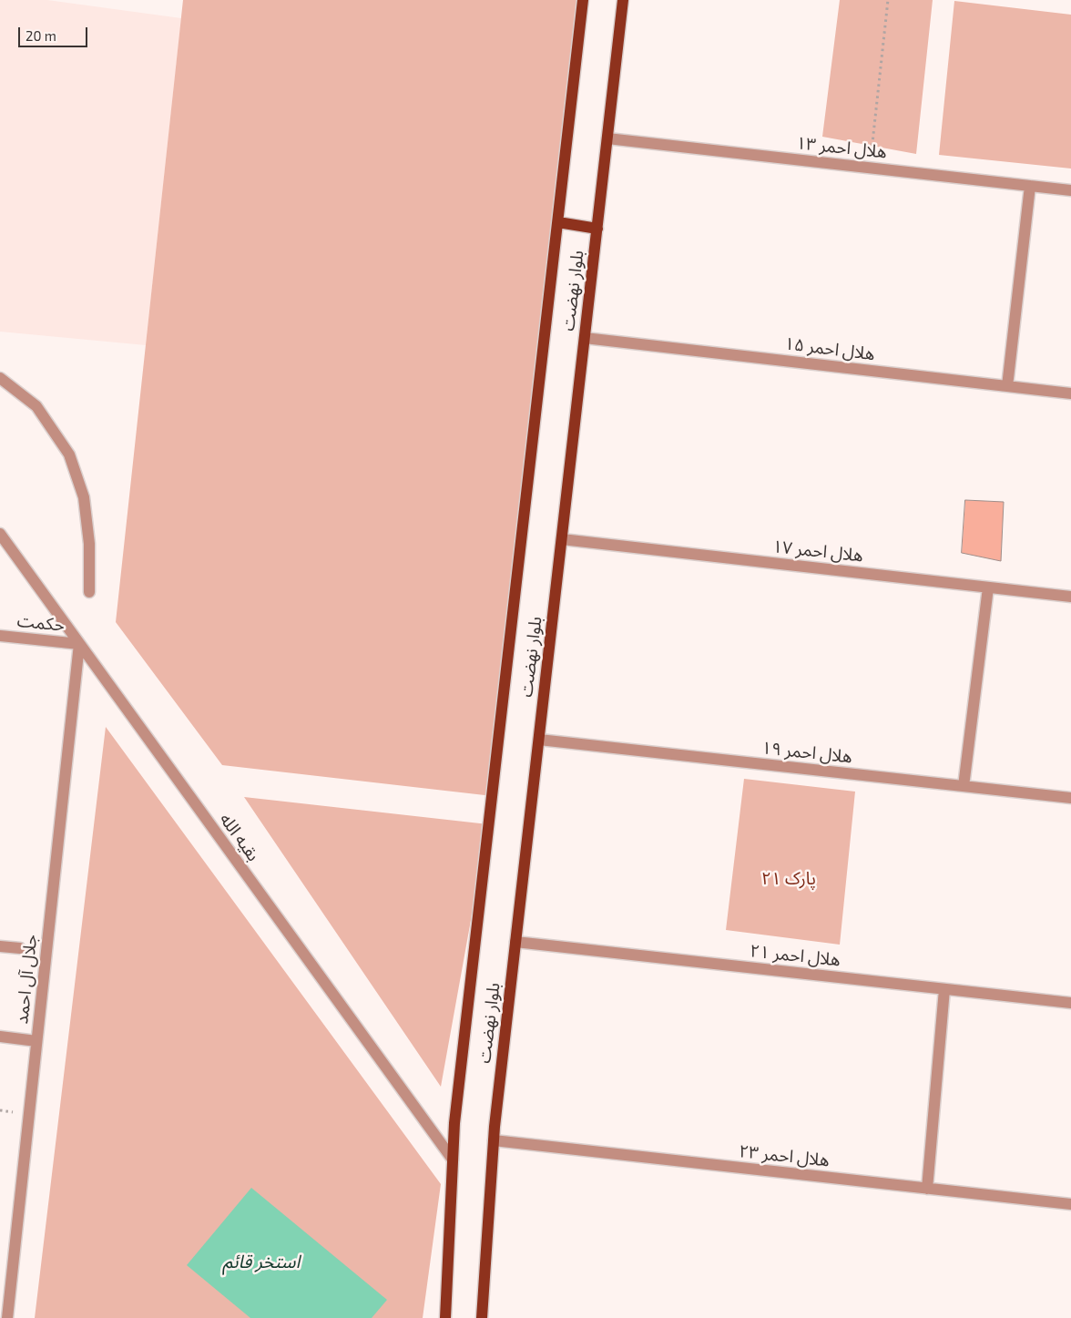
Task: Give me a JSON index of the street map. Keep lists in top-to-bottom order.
{
  "streets": {
    "main road": ["بلوار نهضت"],
    "street": [
      "هلال احمر ۱۳",
      "هلال احمر ۱۵",
      "هلال احمر ۱۷",
      "حکمت",
      "هلال احمر ۱۹",
      "بقیه الله",
      "هلال احمر ۲۱",
      "جلال آل احمد",
      "هلال احمر ۲۳"
    ]
  },
  "crossings": [
    ["هلال احمر ۱۳", "بلوار نهضت"],
    ["بلوار نهضت", "هلال احمر ۱۵"],
    ["بلوار نهضت", "هلال احمر ۱۷"],
    ["بلوار نهضت", "هلال احمر ۱۹"],
    ["بلوار نهضت", "بقیه الله"],
    ["بلوار نهضت", "هلال احمر ۲۱"],
    ["بلوار نهضت", "هلال احمر ۲۳"],
    ["حکمت", "بقیه الله"],
    ["حکمت", "جلال آل احمد"],
    ["بقیه الله", "جلال آل احمد"]
  ],
  "water": ["استخر قائم"],
  "parks": ["پارک ۲۱"],
  "scale_bar": "20 m"
}
